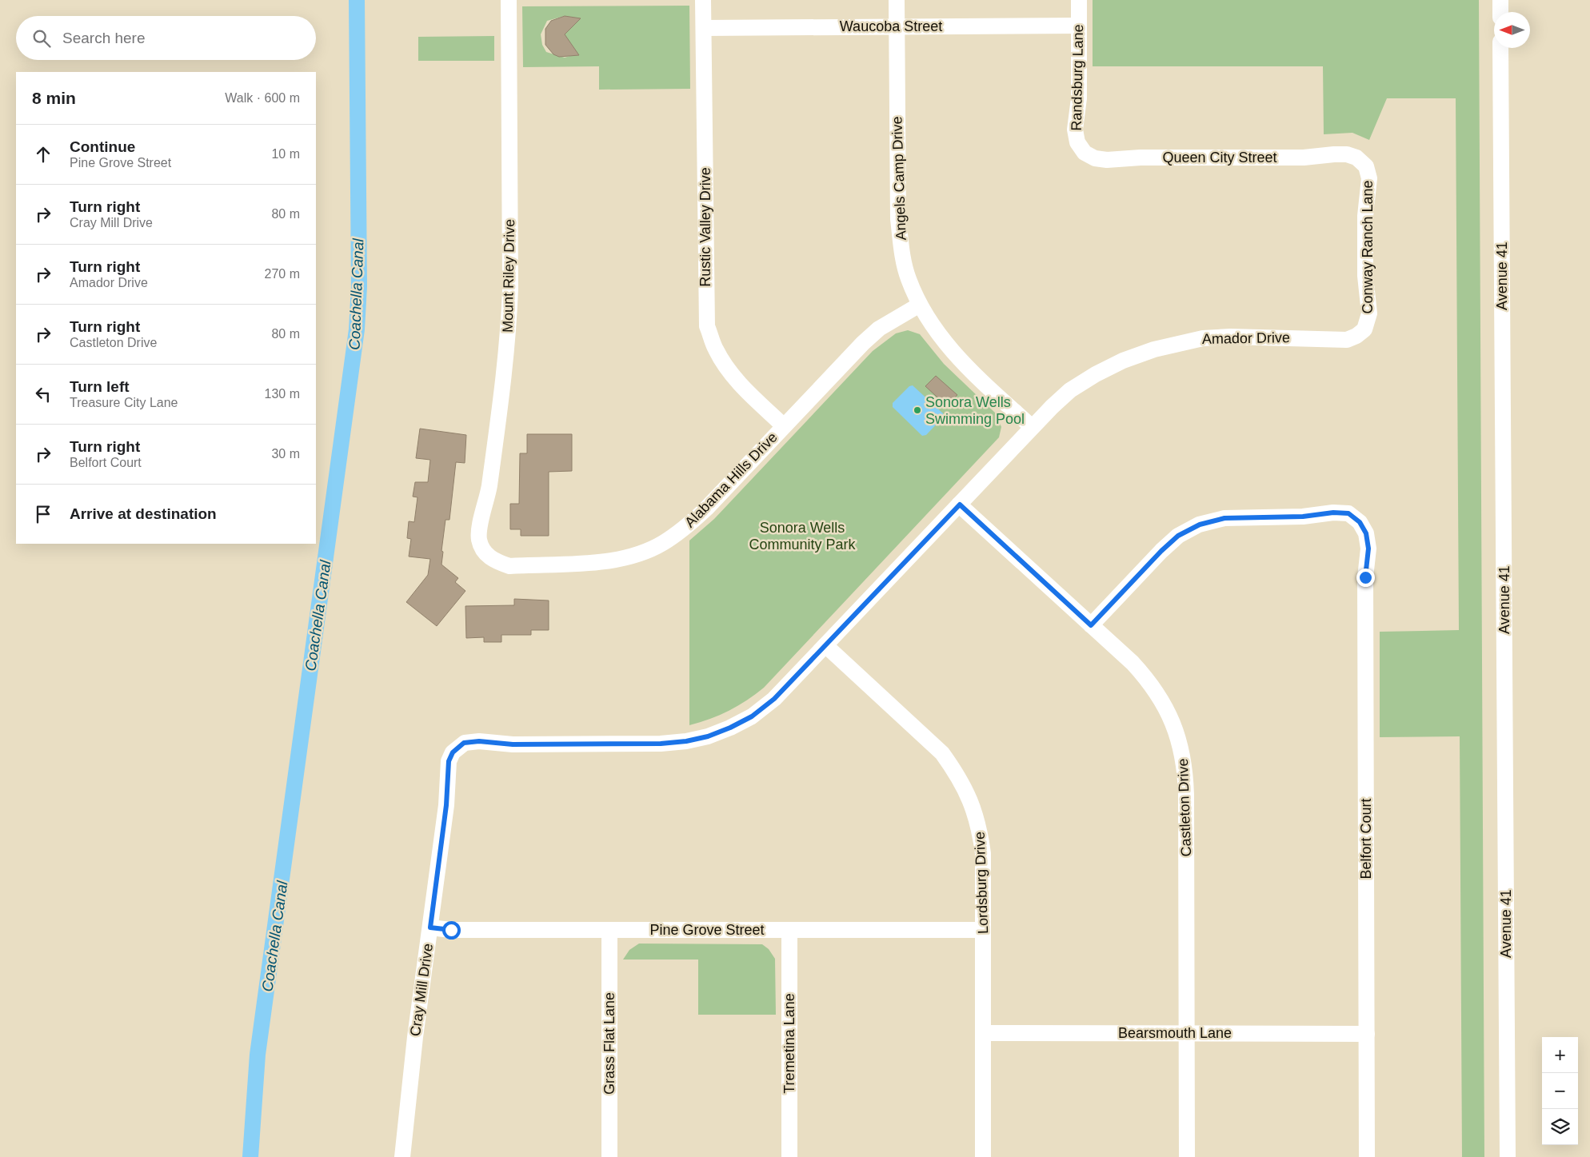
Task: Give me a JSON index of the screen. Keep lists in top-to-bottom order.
{
  "streets": {
    "street": [
      "Waucoba Street",
      "Randsburg Lane",
      "Queen City Street",
      "Angels Camp Drive",
      "Rustic Valley Drive",
      "Conway Ranch Lane",
      "Mount Riley Drive",
      "Avenue 41",
      "Amador Drive",
      "Alabama Hills Drive",
      "Castleton Drive",
      "Belfort Court",
      "Lordsburg Drive",
      "Pine Grove Street",
      "Cray Mill Drive",
      "Bearsmouth Lane",
      "Grass Flat Lane",
      "Tremetina Lane"
    ]
  },
  "crossings": [
    ["Waucoba Street", "Randsburg Lane"],
    ["Waucoba Street", "Angels Camp Drive"],
    ["Waucoba Street", "Rustic Valley Drive"],
    ["Randsburg Lane", "Queen City Street"],
    ["Queen City Street", "Conway Ranch Lane"],
    ["Angels Camp Drive", "Amador Drive"],
    ["Angels Camp Drive", "Alabama Hills Drive"],
    ["Rustic Valley Drive", "Alabama Hills Drive"],
    ["Conway Ranch Lane", "Amador Drive"],
    ["Mount Riley Drive", "Alabama Hills Drive"],
    ["Amador Drive", "Castleton Drive"],
    ["Amador Drive", "Lordsburg Drive"],
    ["Amador Drive", "Cray Mill Drive"],
    ["Castleton Drive", "Belfort Court"],
    ["Castleton Drive", "Bearsmouth Lane"],
    ["Belfort Court", "Bearsmouth Lane"],
    ["Lordsburg Drive", "Pine Grove Street"],
    ["Lordsburg Drive", "Bearsmouth Lane"],
    ["Pine Grove Street", "Cray Mill Drive"],
    ["Pine Grove Street", "Grass Flat Lane"],
    ["Pine Grove Street", "Tremetina Lane"]
  ],
  "water": ["Coachella Canal"],
  "parks": ["Sonora Wells Community Park"],
  "places": ["Sonora Wells Swimming Pool"],
  "north": "left",
  "page": {
    "search": "Search here",
    "heading": ["8 min", "Walk · 600 m"],
    "list": [
      ["Continue", "Pine Grove Street", "10 m"],
      ["Turn right", "Cray Mill Drive", "80 m"],
      ["Turn right", "Amador Drive", "270 m"],
      ["Turn right", "Castleton Drive", "80 m"],
      ["Turn left", "Treasure City Lane", "130 m"],
      ["Turn right", "Belfort Court", "30 m"],
      "Arrive at destination"
    ],
    "map_buttons": ["+", "−"]
  }
}
